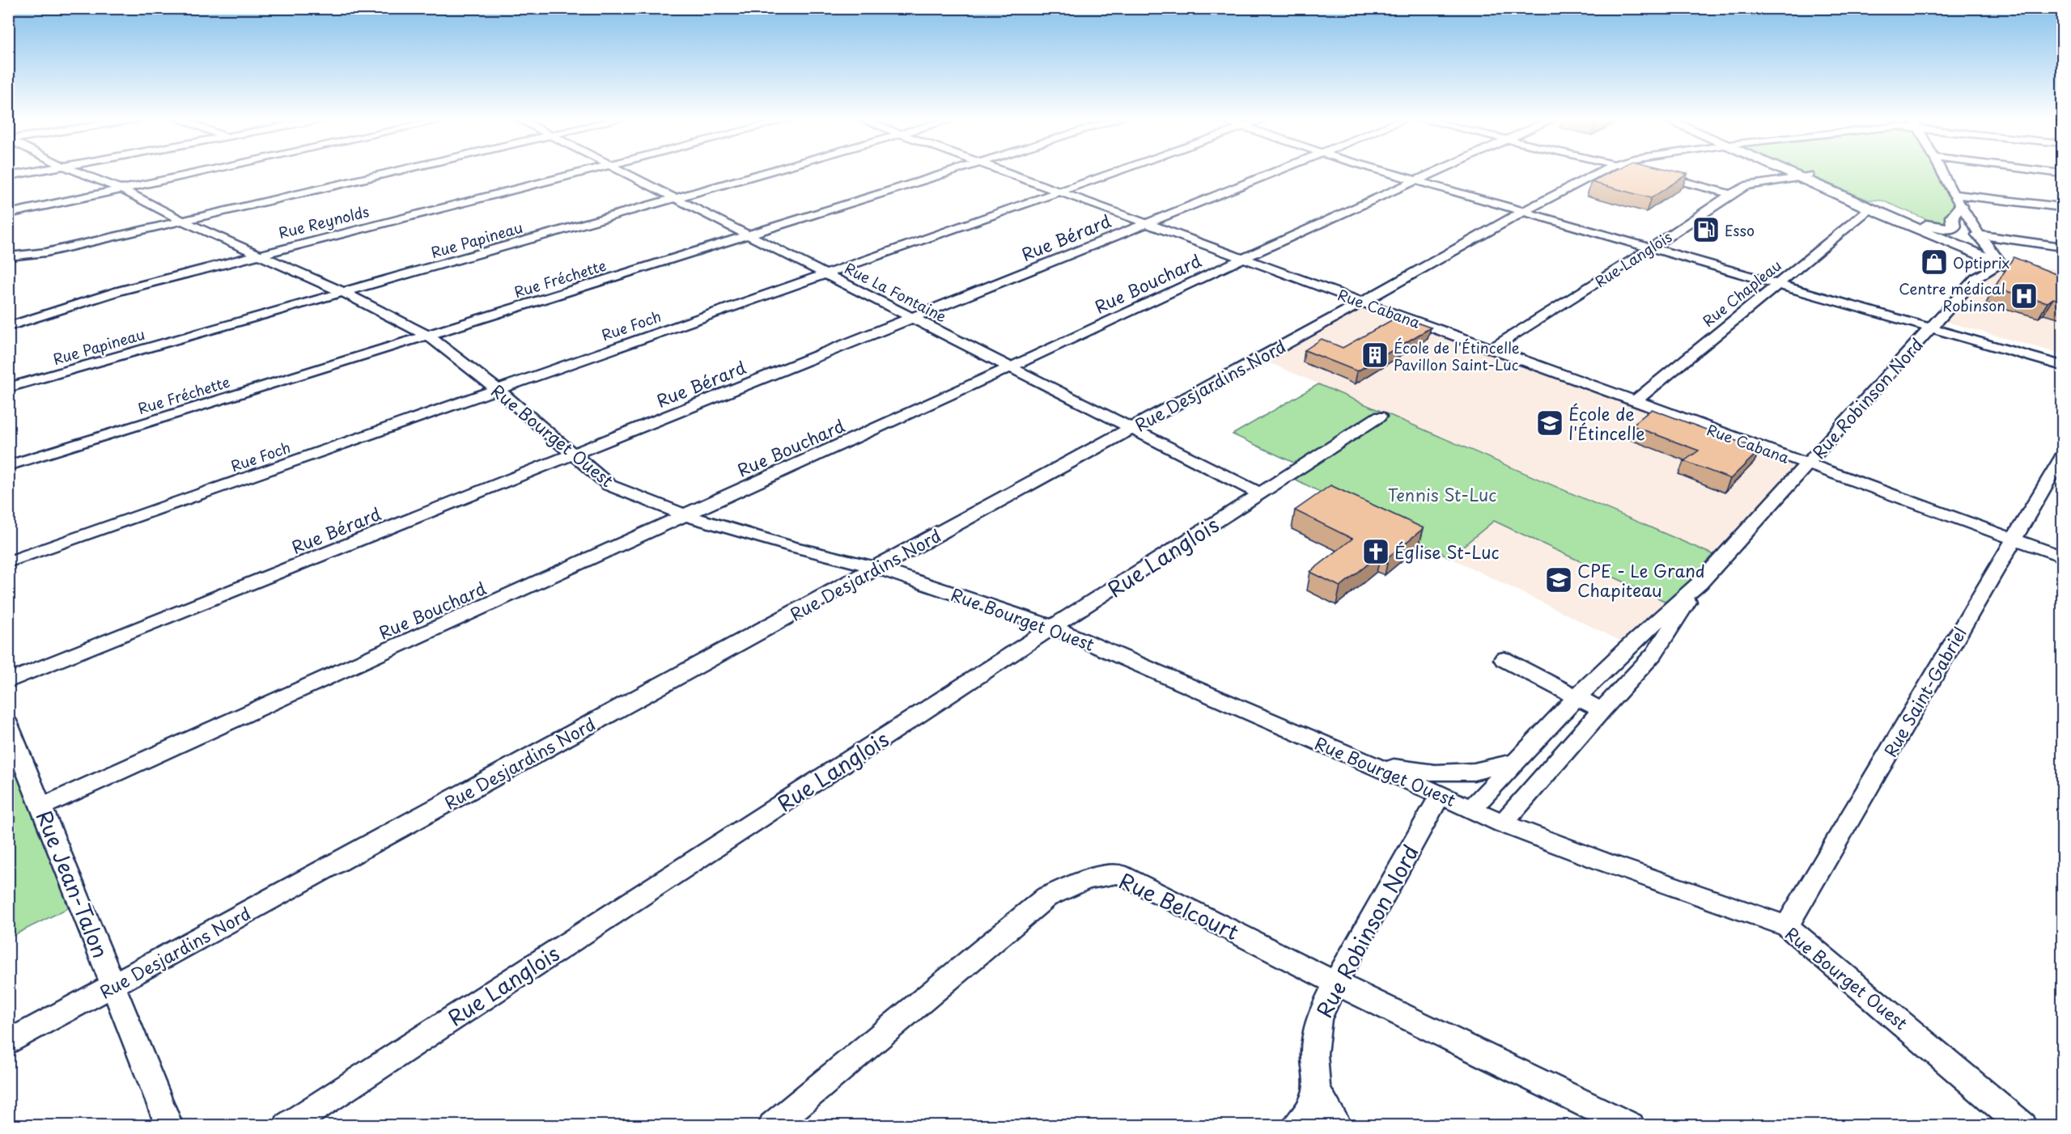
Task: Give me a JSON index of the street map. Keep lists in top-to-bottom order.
{
  "streets": {
    "street": [
      "Rue Reynolds",
      "Rue Bérard",
      "Rue Papineau",
      "Rue Langlois",
      "Rue Fréchette",
      "Rue Bouchard",
      "Rue La Fontaine",
      "Rue Chapleau",
      "Rue Cabana",
      "Rue Foch",
      "Rue Desjardins Nord",
      "Rue Robinson Nord",
      "Rue Bourget Ouest",
      "Rue Saint-Gabriel",
      "Rue Jean-Talon",
      "Rue Belcourt"
    ]
  },
  "crossings": [
    ["Rue Reynolds", "Rue Bourget Ouest"],
    ["Rue Bérard", "Rue La Fontaine"],
    ["Rue Bérard", "Rue Cabana"],
    ["Rue Bérard", "Rue Bourget Ouest"],
    ["Rue Papineau", "Rue La Fontaine"],
    ["Rue Papineau", "Rue Bourget Ouest"],
    ["Rue Langlois", "Rue La Fontaine"],
    ["Rue Langlois", "Rue Cabana"],
    ["Rue Langlois", "Rue Bourget Ouest"],
    ["Rue Fréchette", "Rue La Fontaine"],
    ["Rue Fréchette", "Rue Bourget Ouest"],
    ["Rue Bouchard", "Rue La Fontaine"],
    ["Rue Bouchard", "Rue Cabana"],
    ["Rue Bouchard", "Rue Bourget Ouest"],
    ["Rue Bouchard", "Rue Jean-Talon"],
    ["Rue La Fontaine", "Rue Foch"],
    ["Rue La Fontaine", "Rue Desjardins Nord"],
    ["Rue Chapleau", "Rue Cabana"],
    ["Rue Cabana", "Rue Foch"],
    ["Rue Cabana", "Rue Desjardins Nord"],
    ["Rue Cabana", "Rue Robinson Nord"],
    ["Rue Cabana", "Rue Saint-Gabriel"],
    ["Rue Foch", "Rue Bourget Ouest"],
    ["Rue Desjardins Nord", "Rue Bourget Ouest"],
    ["Rue Desjardins Nord", "Rue Jean-Talon"],
    ["Rue Robinson Nord", "Rue Bourget Ouest"],
    ["Rue Robinson Nord", "Rue Belcourt"],
    ["Rue Bourget Ouest", "Rue Saint-Gabriel"]
  ],
  "parks": ["Tennis St-Luc"],
  "places": {
    "fuel station": ["Esso"],
    "shop": ["Optiprix"],
    "hospital": ["Centre médical Robinson"],
    "building": ["École de l'Étincelle Pavillon Saint-Luc"],
    "school or university": ["École de l'Étincelle", "CPE - Le Grand Chapiteau"],
    "church": ["Église St-Luc"]
  }
}
